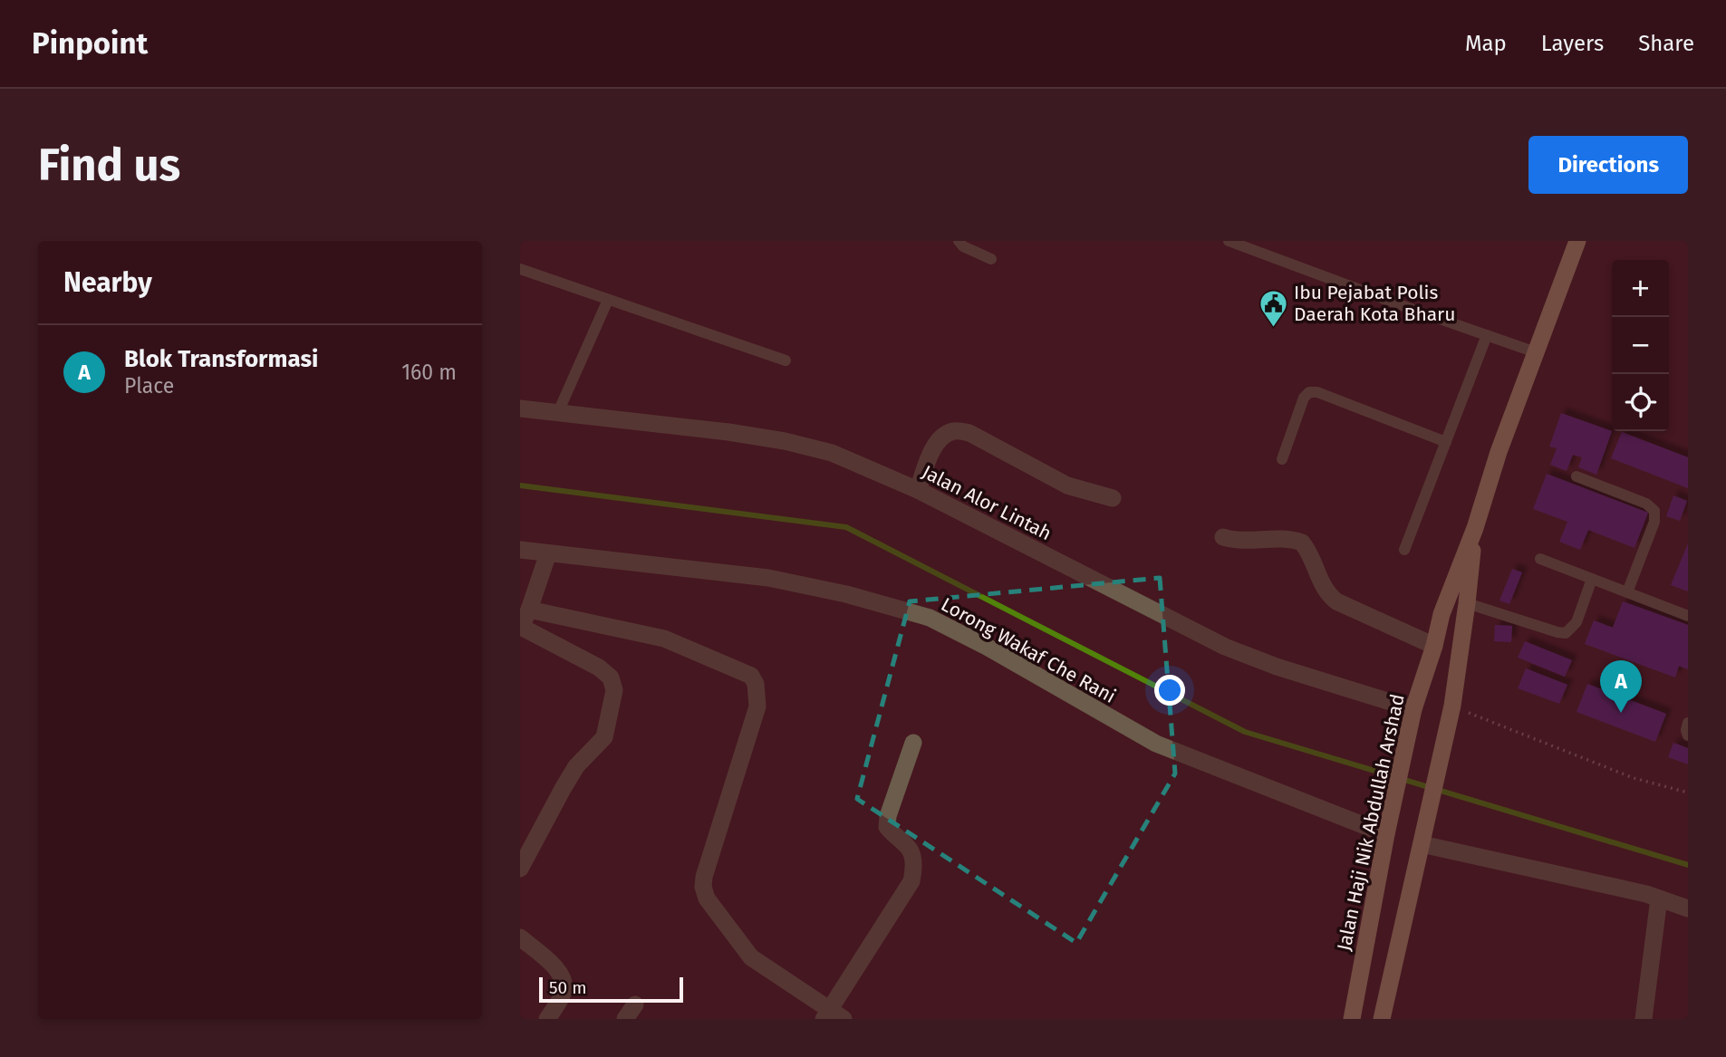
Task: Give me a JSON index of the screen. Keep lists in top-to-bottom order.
{
  "streets": {
    "main road": ["Jalan Haji Nik Abdullah Arshad"],
    "street": ["Jalan Alor Lintah", "Lorong Wakaf Che Rani"]
  },
  "crossings": [
    ["Jalan Alor Lintah", "Jalan Haji Nik Abdullah Arshad"],
    ["Lorong Wakaf Che Rani", "Jalan Haji Nik Abdullah Arshad"]
  ],
  "places": {
    "public building": ["Ibu Pejabat Polis Daerah Kota Bharu"]
  },
  "scale_bar": "50 m",
  "page": {
    "header": "Pinpoint",
    "nav": ["Map", "Layers", "Share"],
    "buttons": "Directions",
    "title": "Find us",
    "heading": "Nearby",
    "map_buttons": ["+", "−"],
    "list": [
      {
        "mark": "A",
        "name": "Blok Transformasi",
        "note": "Place",
        "value": "160 m"
      }
    ],
    "pins": "A",
    "scale": "50 m"
  }
}
